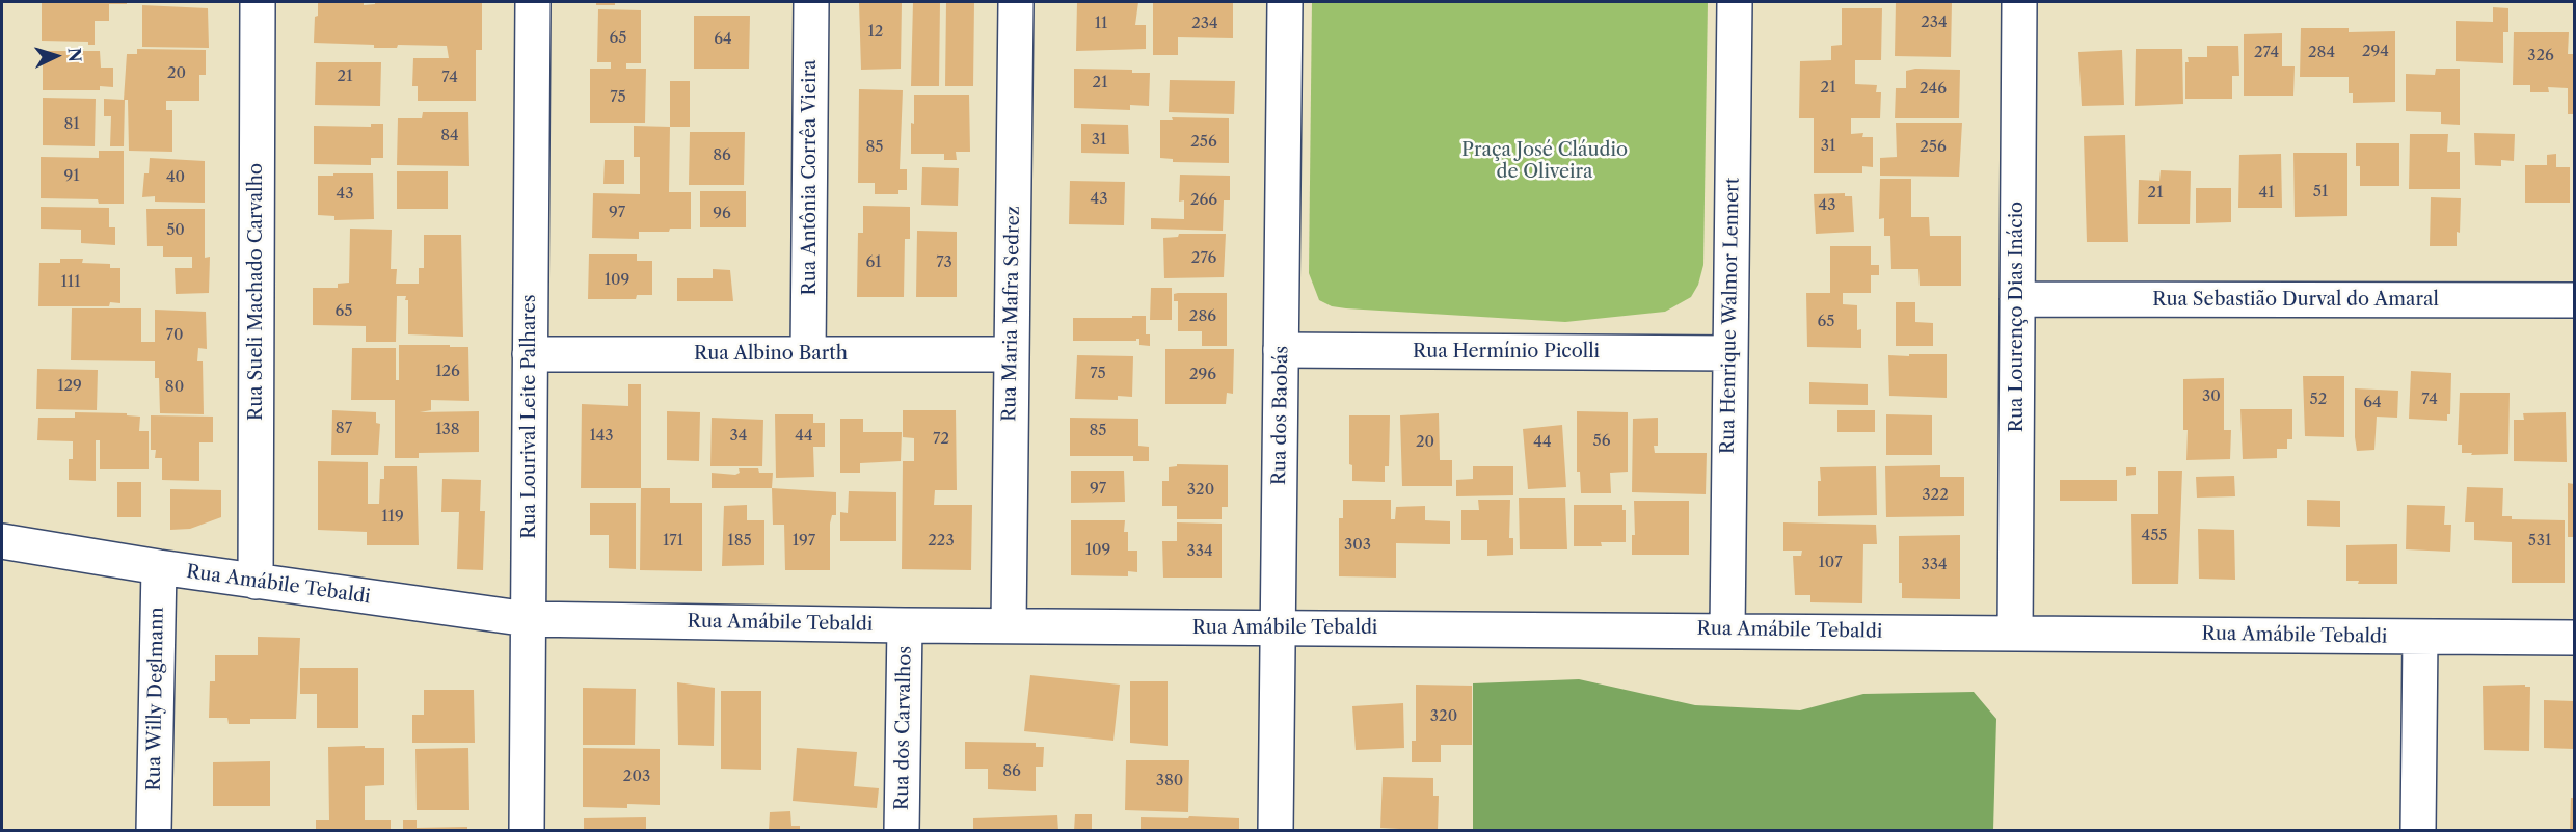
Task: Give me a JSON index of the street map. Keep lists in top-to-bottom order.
{
  "streets": {
    "street": [
      "Rua Antônia Corrêa Vieira",
      "Rua Sueli Machado Carvalho",
      "Rua Sebastião Durval do Amaral",
      "Rua Maria Mafra Sedrez",
      "Rua Henrique Walmor Lennert",
      "Rua Lourenço Dias Inácio",
      "Rua Hermínio Picolli",
      "Rua Albino Barth",
      "Rua dos Baobás",
      "Rua Lourival Leite Palhares",
      "Rua Amábile Tebaldi",
      "Rua Willy Deglmann",
      "Rua dos Carvalhos"
    ]
  },
  "crossings": [
    ["Rua Antônia Corrêa Vieira", "Rua Albino Barth"],
    ["Rua Sueli Machado Carvalho", "Rua Amábile Tebaldi"],
    ["Rua Sebastião Durval do Amaral", "Rua Lourenço Dias Inácio"],
    ["Rua Maria Mafra Sedrez", "Rua Albino Barth"],
    ["Rua Maria Mafra Sedrez", "Rua Amábile Tebaldi"],
    ["Rua Henrique Walmor Lennert", "Rua Hermínio Picolli"],
    ["Rua Henrique Walmor Lennert", "Rua Amábile Tebaldi"],
    ["Rua Lourenço Dias Inácio", "Rua Amábile Tebaldi"],
    ["Rua Hermínio Picolli", "Rua dos Baobás"],
    ["Rua Albino Barth", "Rua Lourival Leite Palhares"],
    ["Rua dos Baobás", "Rua Amábile Tebaldi"],
    ["Rua Lourival Leite Palhares", "Rua Amábile Tebaldi"],
    ["Rua Amábile Tebaldi", "Rua Willy Deglmann"],
    ["Rua Amábile Tebaldi", "Rua dos Carvalhos"]
  ],
  "parks": ["Praça José Cláudio de Oliveira"],
  "house_numbers": [
    "234",
    "11",
    "234",
    "12",
    "65",
    "64",
    "294",
    "274",
    "284",
    "326",
    "20",
    "21",
    "74",
    "21",
    "21",
    "246",
    "75",
    "81",
    "84",
    "31",
    "256",
    "31",
    "85",
    "256",
    "86",
    "91",
    "40",
    "51",
    "21",
    "41",
    "43",
    "43",
    "266",
    "43",
    "97",
    "96",
    "50",
    "276",
    "61",
    "73",
    "109",
    "111",
    "65",
    "286",
    "65",
    "70",
    "126",
    "75",
    "296",
    "129",
    "80",
    "30",
    "52",
    "74",
    "64",
    "87",
    "138",
    "85",
    "143",
    "34",
    "44",
    "72",
    "56",
    "20",
    "44",
    "97",
    "320",
    "322",
    "119",
    "455",
    "171",
    "185",
    "197",
    "223",
    "531",
    "303",
    "109",
    "334",
    "107",
    "334",
    "320",
    "86",
    "203",
    "380"
  ],
  "north": "right"
}
